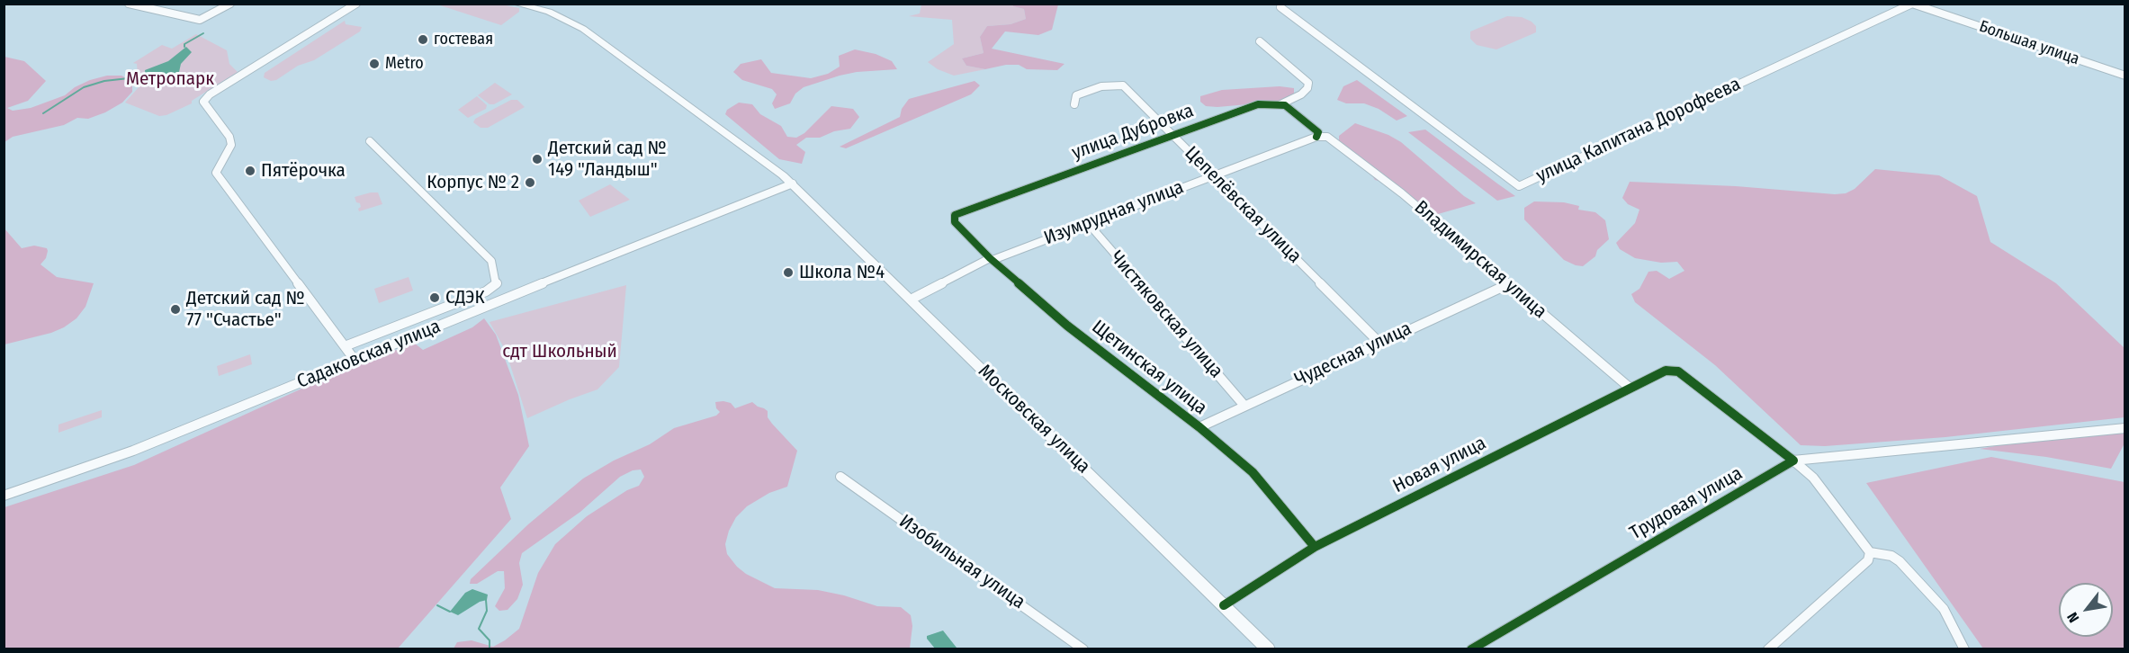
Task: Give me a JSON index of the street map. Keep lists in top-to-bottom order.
{
  "streets": {
    "main road": ["Московская улица"],
    "street": [
      "Большая улица",
      "улица Капитана Дорофеева",
      "улица Дубровка",
      "Цепелёвская улица",
      "Изумрудная улица",
      "Владимирская улица",
      "Чистяковская улица",
      "Садаковская улица",
      "Чудесная улица",
      "Щетинская улица",
      "Новая улица",
      "Трудовая улица",
      "Изобильная улица"
    ]
  },
  "crossings": [
    ["Большая улица", "улица Капитана Дорофеева"],
    ["улица Дубровка", "Цепелёвская улица"],
    ["улица Дубровка", "Щетинская улица"],
    ["Цепелёвская улица", "Изумрудная улица"],
    ["Цепелёвская улица", "Чудесная улица"],
    ["Изумрудная улица", "Владимирская улица"],
    ["Изумрудная улица", "Чистяковская улица"],
    ["Изумрудная улица", "Щетинская улица"],
    ["Изумрудная улица", "Московская улица"],
    ["Владимирская улица", "Чудесная улица"],
    ["Владимирская улица", "Новая улица"],
    ["Чистяковская улица", "Чудесная улица"],
    ["Садаковская улица", "Московская улица"],
    ["Чудесная улица", "Щетинская улица"],
    ["Щетинская улица", "Новая улица"],
    ["Московская улица", "Новая улица"],
    ["Новая улица", "Трудовая улица"]
  ],
  "parks": ["Метропарк", "сдт Школьный"],
  "places": [
    "гостевая",
    "Metro",
    "Детский сад № 149 \"Ландыш\"",
    "Пятёрочка",
    "Корпус № 2",
    "Школа №4",
    "СДЭК",
    "Детский сад № 77 \"Счастье\""
  ],
  "north": "bottom left"
}
